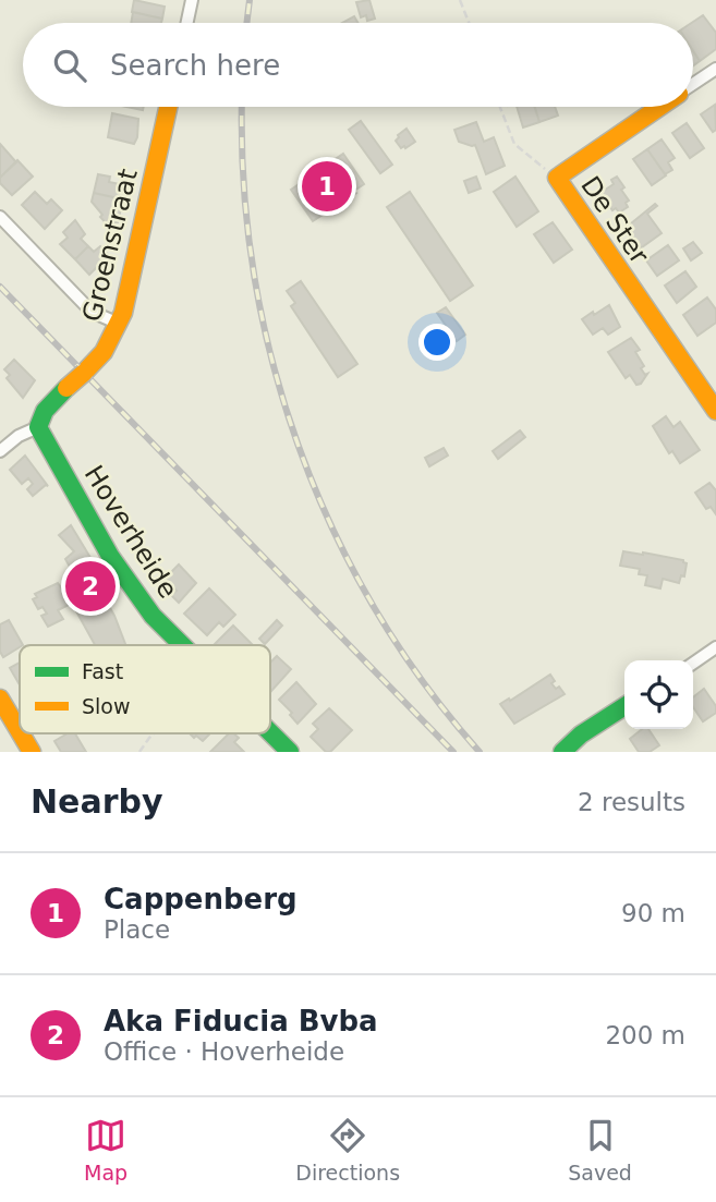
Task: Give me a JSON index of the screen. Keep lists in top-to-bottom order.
{
  "streets": {
    "street": ["De Ster", "Groenstraat", "Hoverheide"]
  },
  "crossings": [
    ["Groenstraat", "Hoverheide"]
  ],
  "legend": ["Fast", "Slow"],
  "page": {
    "search": "Search here",
    "pins": ["1", "2"],
    "heading": ["Nearby", "2 results"],
    "list": [
      {
        "mark": "1",
        "name": "Cappenberg",
        "note": "Place",
        "value": "90 m"
      },
      {
        "mark": "2",
        "name": "Aka Fiducia Bvba",
        "note": "Office · Hoverheide",
        "value": "200 m"
      }
    ],
    "nav": ["Map", "Directions", "Saved"]
  }
}
